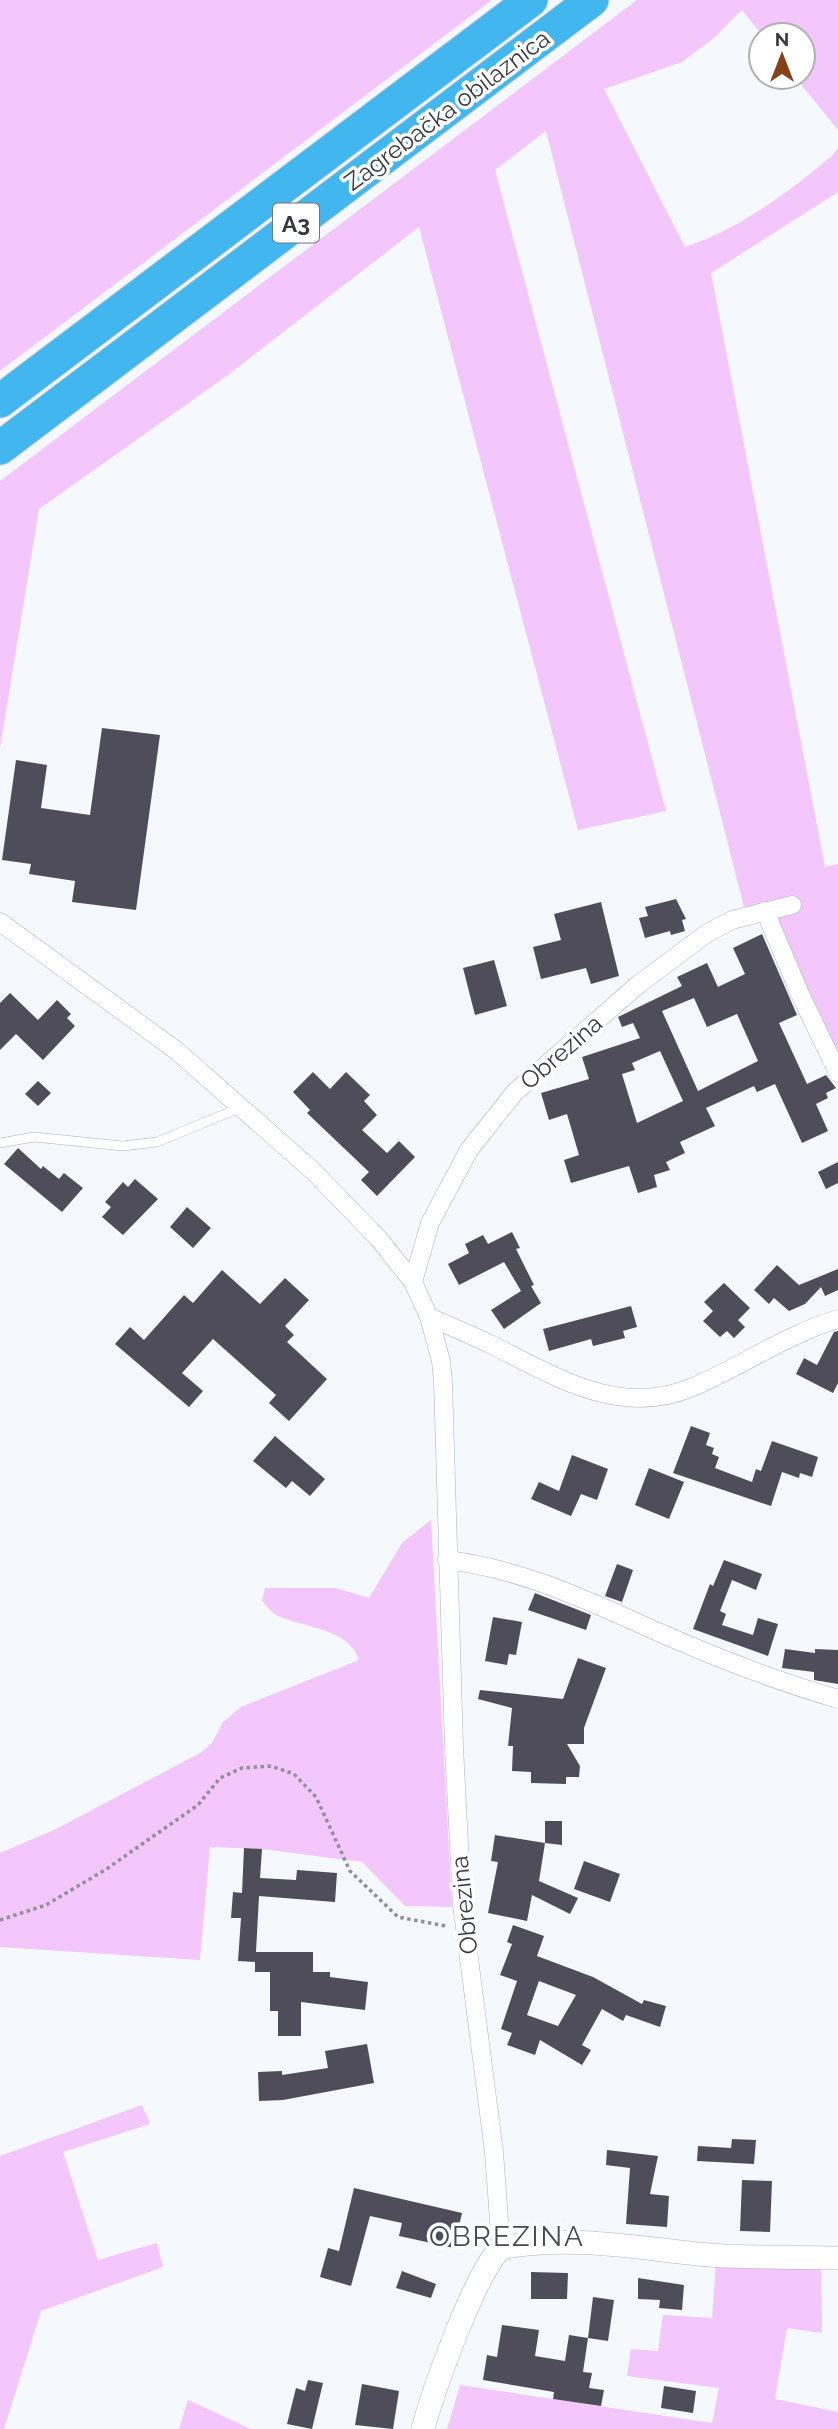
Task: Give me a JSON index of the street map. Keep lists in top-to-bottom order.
{
  "streets": {
    "highway": ["Zagrebačka obilaznica", "A3"],
    "street": ["Obrezina"]
  },
  "districts": ["OBREZINA"],
  "north": "top"
}
